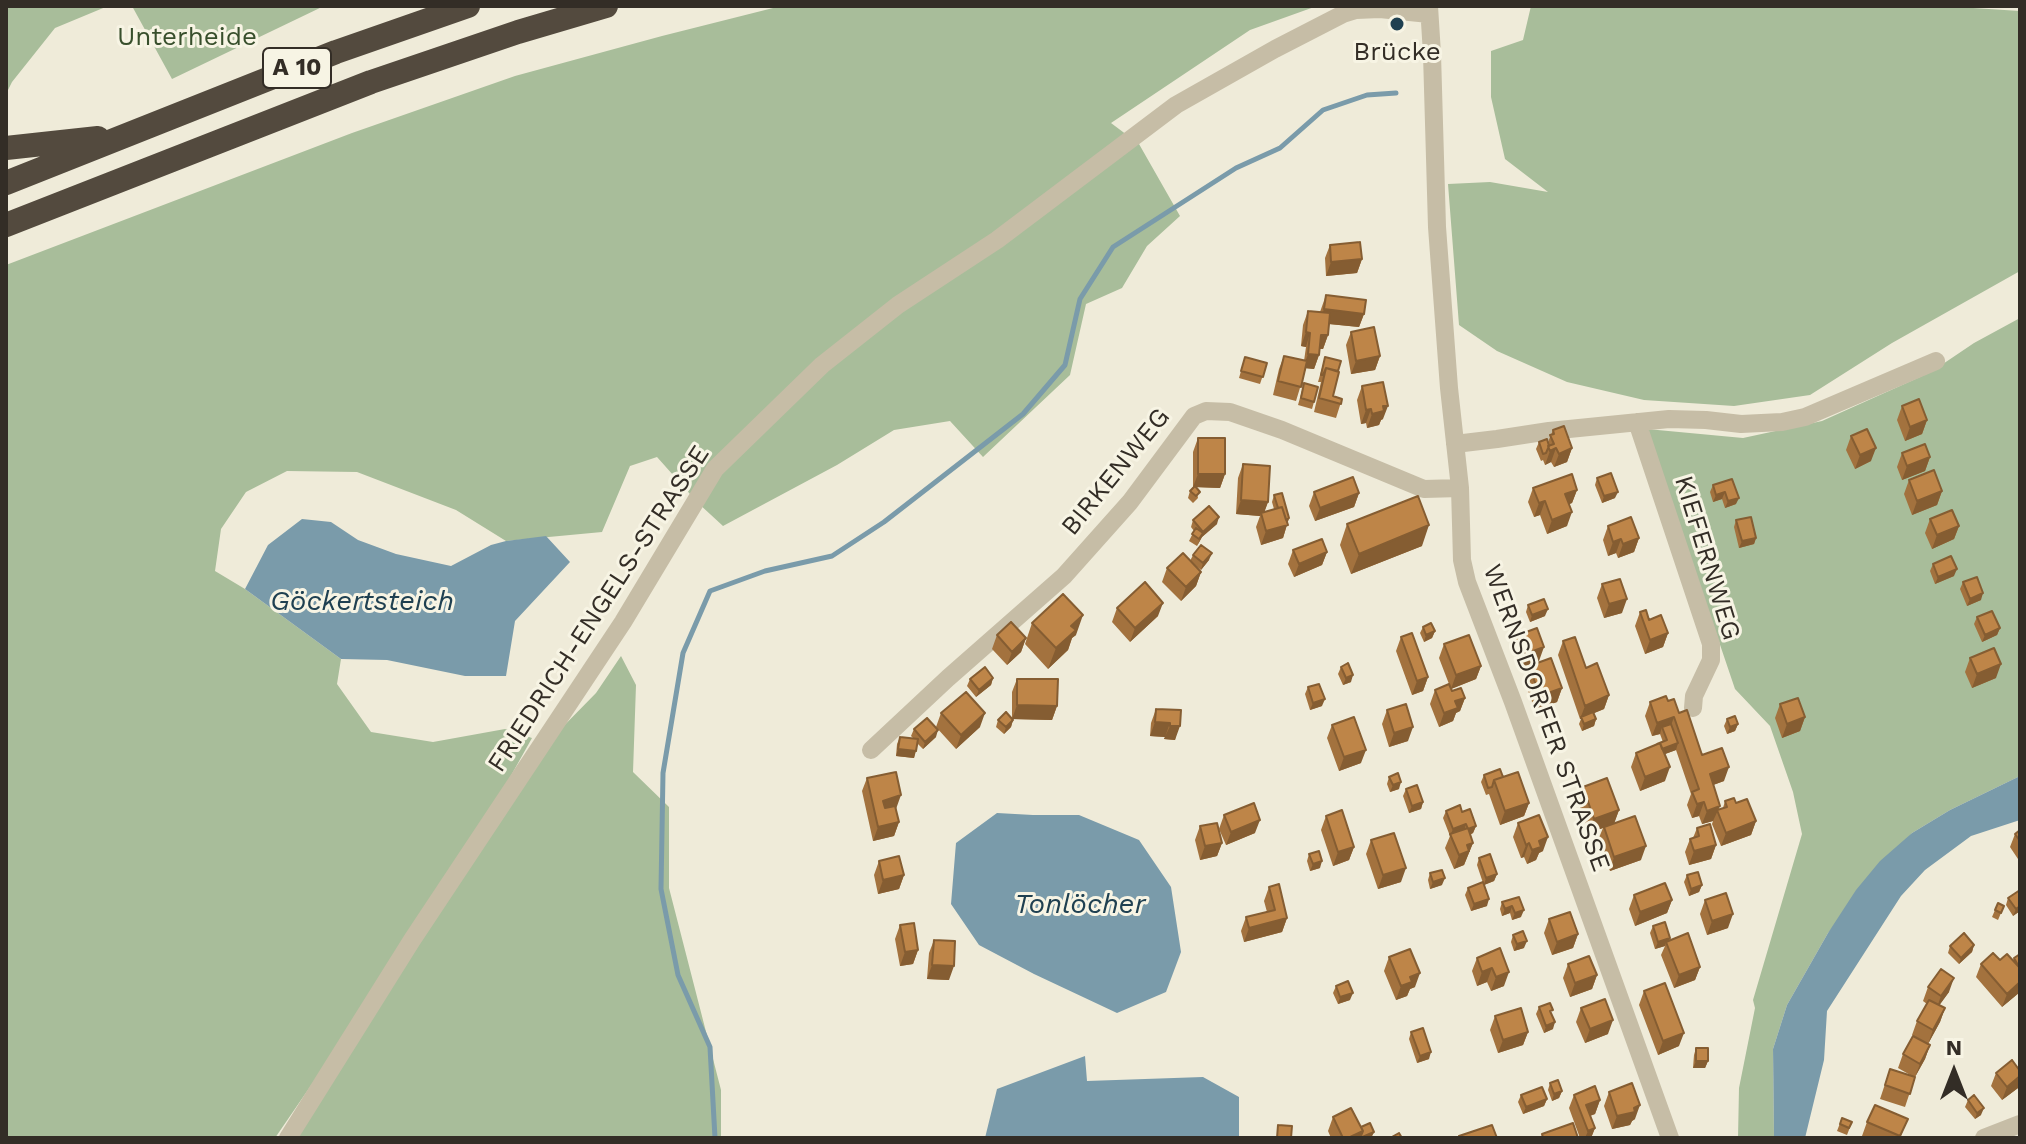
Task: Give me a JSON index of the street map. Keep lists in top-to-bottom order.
{
  "streets": {
    "highway": ["A 10"],
    "street": [
      "BIRKENWEG",
      "KIEFERNWEG",
      "FRIEDRICH-ENGELS-STRASSE",
      "WERNSDORFER STRASSE"
    ]
  },
  "crossings": [
    ["BIRKENWEG", "WERNSDORFER STRASSE"],
    ["FRIEDRICH-ENGELS-STRASSE", "WERNSDORFER STRASSE"]
  ],
  "water": ["Göckertsteich", "Tonlöcher"],
  "parks": ["Unterheide"],
  "places": ["Brücke"],
  "north": "top"
}
